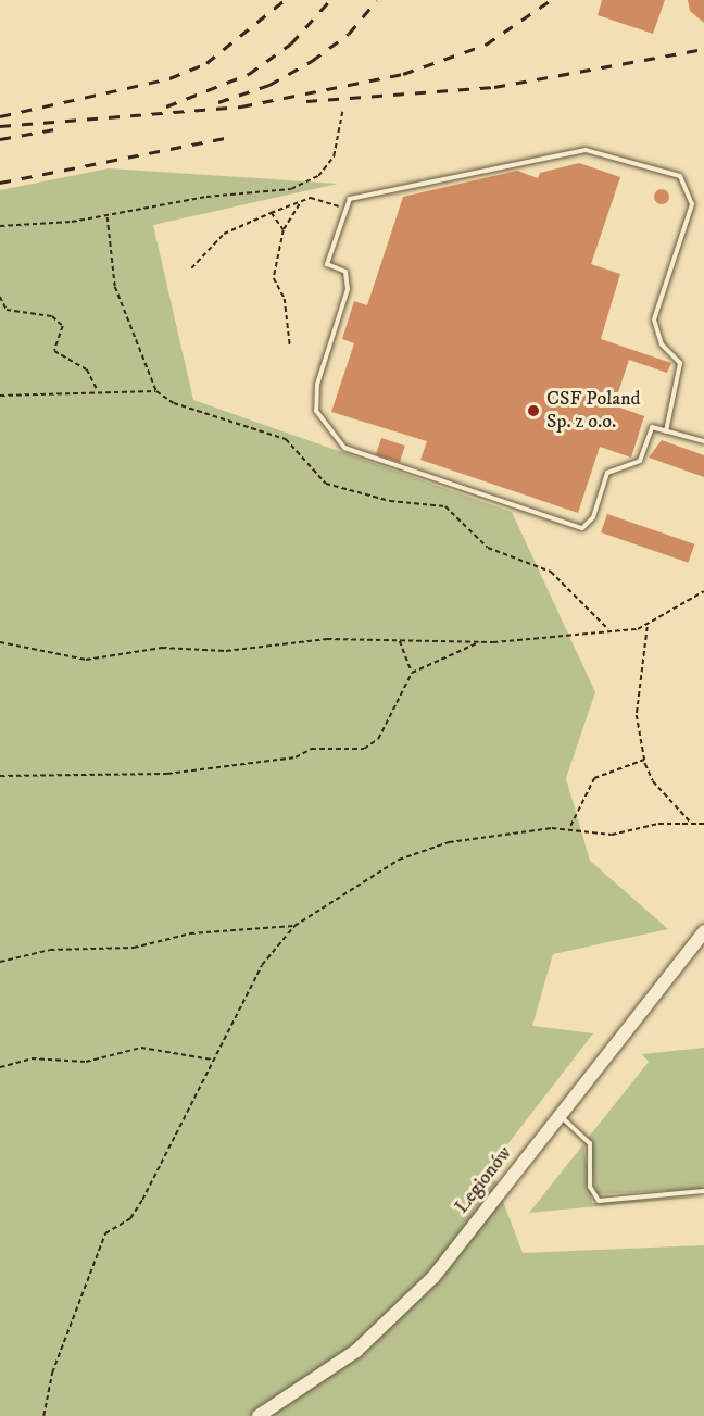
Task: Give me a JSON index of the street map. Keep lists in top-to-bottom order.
{
  "streets": {
    "street": ["Legionów"]
  },
  "places": ["CSF Poland Sp. z o.o."]
}
